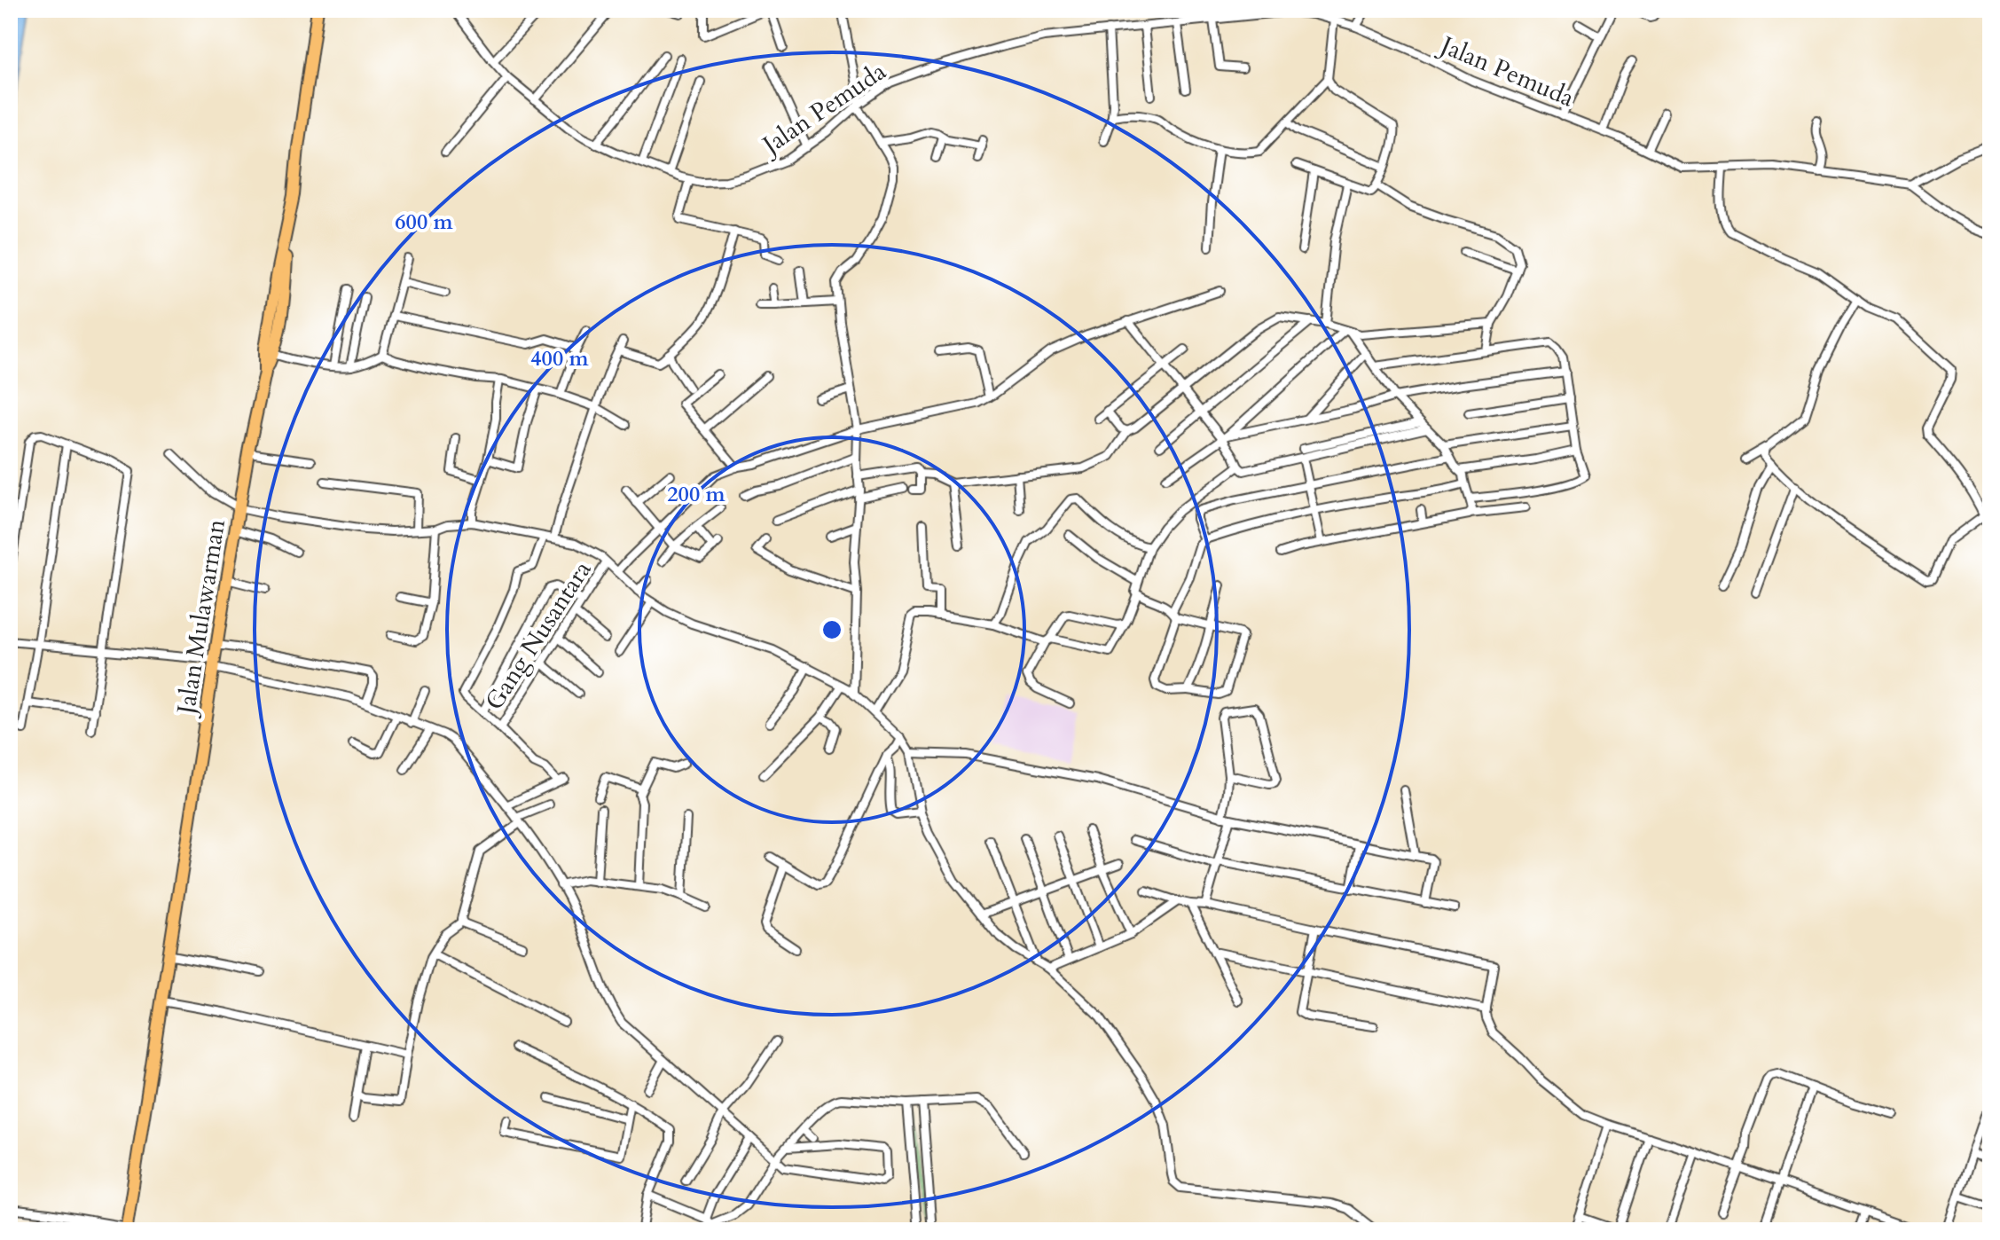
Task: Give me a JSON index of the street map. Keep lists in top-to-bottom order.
{
  "streets": {
    "highway": ["Jalan Mulawarman"],
    "street": ["Jalan Pemuda", "Gang Nusantara"]
  },
  "rings": ["600 m", "400 m", "200 m"]
}
